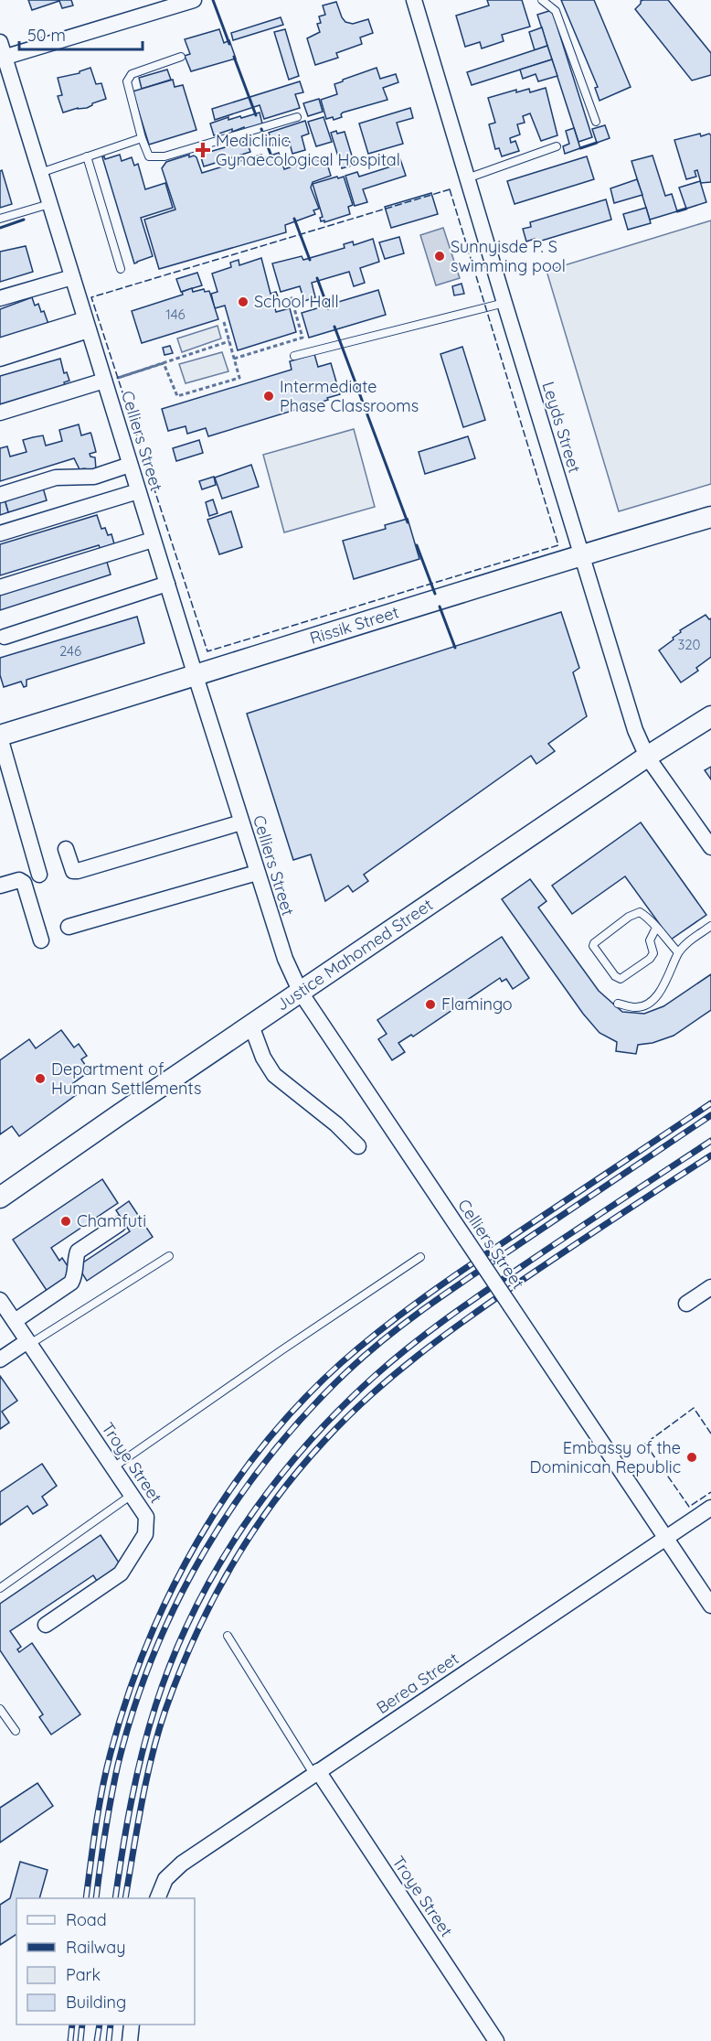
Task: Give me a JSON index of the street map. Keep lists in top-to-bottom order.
{
  "streets": {
    "main road": ["Rissik Street", "Justice Mahomed Street"],
    "street": [
      "Leyds Street",
      "Celliers Street",
      "Troye Street",
      "Berea Street"
    ]
  },
  "crossings": [
    ["Leyds Street", "Rissik Street"],
    ["Leyds Street", "Justice Mahomed Street"],
    ["Celliers Street", "Rissik Street"],
    ["Celliers Street", "Justice Mahomed Street"],
    ["Celliers Street", "Berea Street"],
    ["Troye Street", "Berea Street"]
  ],
  "places": {
    "health": ["Mediclinic Gynaecological Hospital"],
    "other": [
      "Sunnyisde P. S swimming pool",
      "School Hall",
      "Intermediate Phase Classrooms",
      "Flamingo",
      "Department of Human Settlements",
      "Chamfuti",
      "Embassy of the Dominican Republic"
    ]
  },
  "house_numbers": ["146", "320", "246"],
  "legend": [
    "Road",
    "Railway",
    "Park",
    "Building"
  ],
  "scale_bar": "50 m"
}
